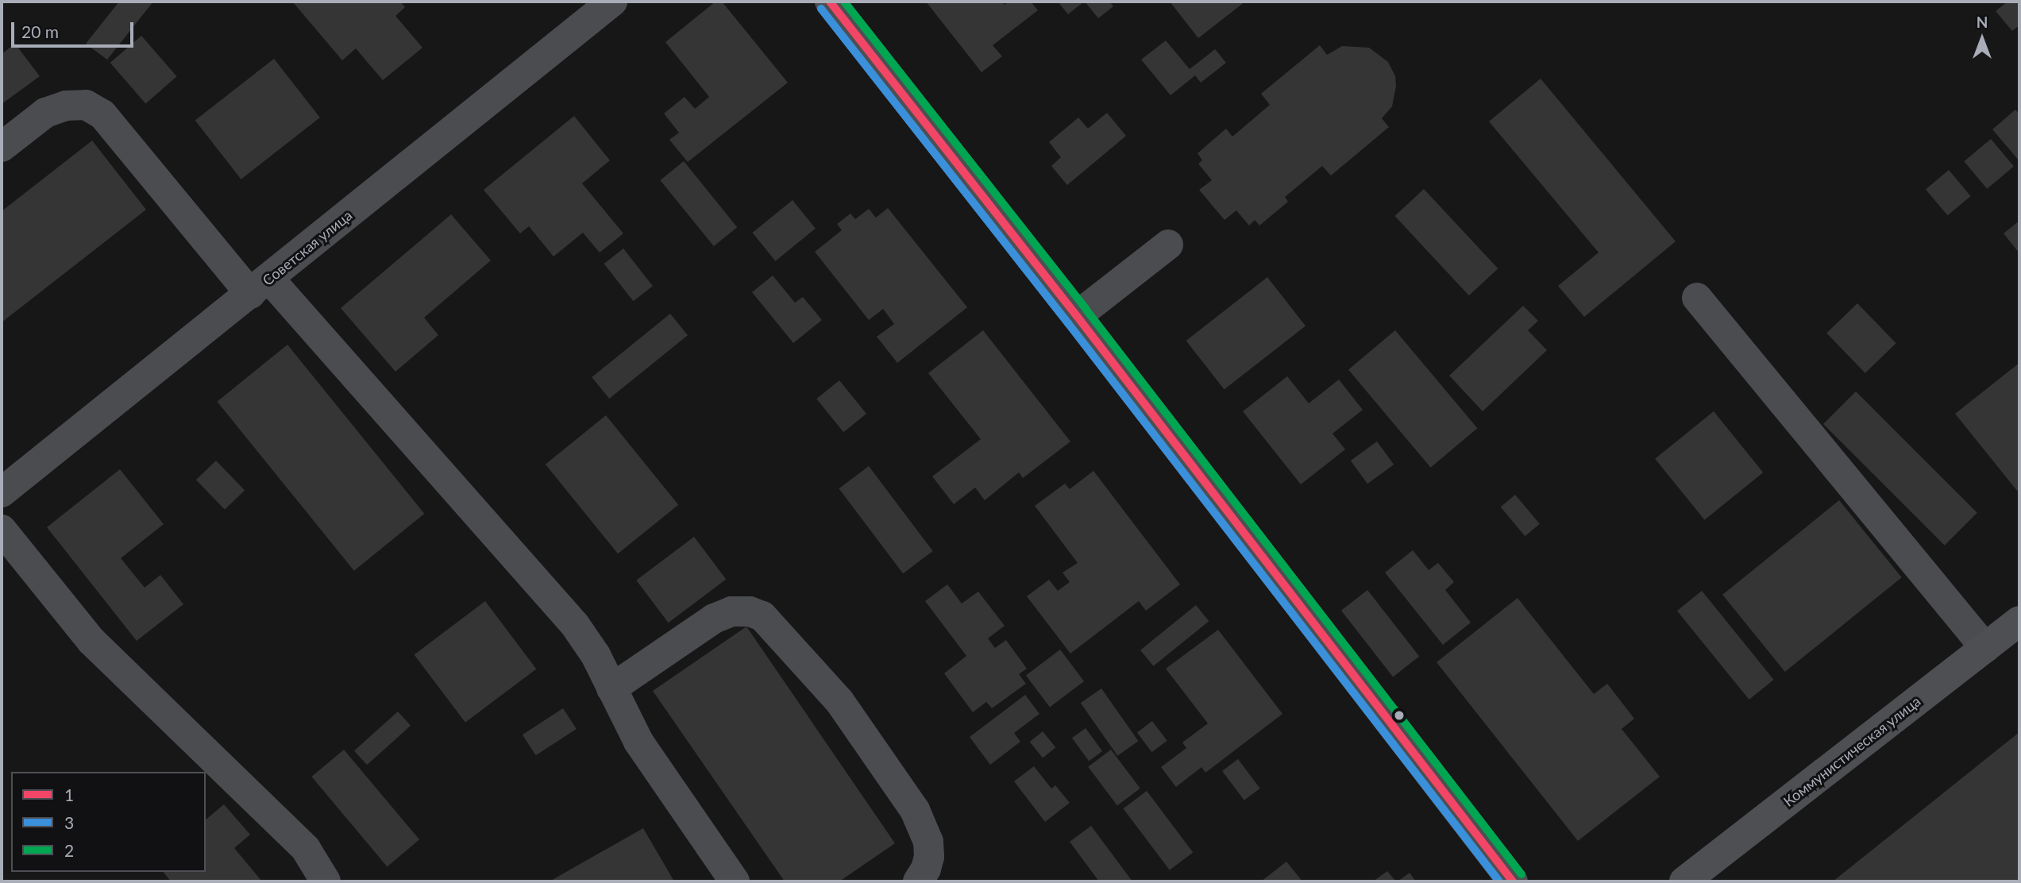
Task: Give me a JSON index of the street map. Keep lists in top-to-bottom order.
{
  "streets": {
    "main road": ["Коммунистическая улица"],
    "street": ["Советская улица"]
  },
  "lines": ["transit line 1", "transit line 2", "transit line 3"],
  "legend": ["1", "3", "2"],
  "scale_bar": "20 m",
  "north": "top"
}
